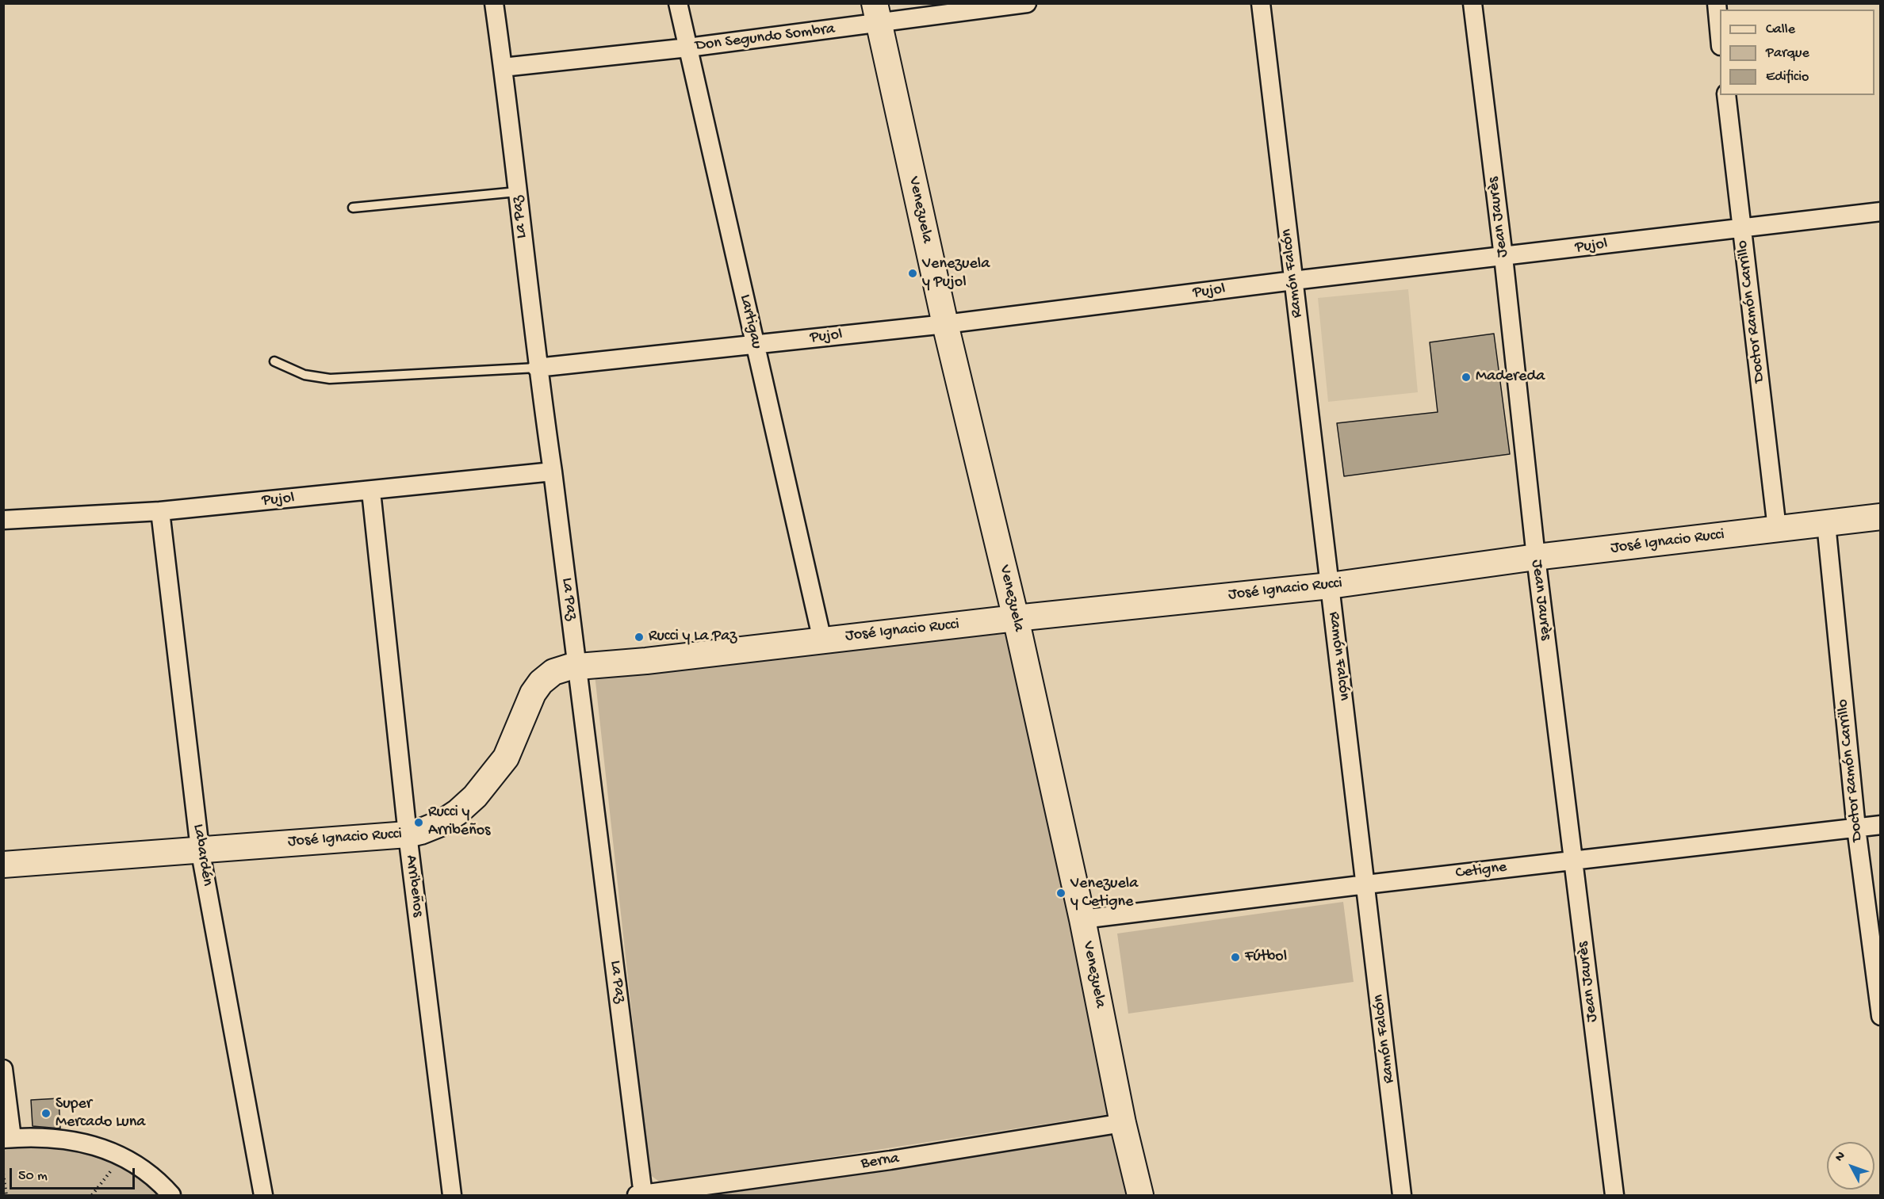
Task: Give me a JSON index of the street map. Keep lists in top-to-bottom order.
{
  "streets": {
    "street": [
      "Don Segundo Sombra",
      "Venezuela",
      "La Paz",
      "Jean Jaurès",
      "Pujol",
      "Ramón Falcón",
      "Doctor Ramón Carrillo",
      "Lartigau",
      "José Ignacio Rucci",
      "Labardén",
      "Cetigne",
      "Arribeños",
      "Berna"
    ]
  },
  "crossings": [
    ["Don Segundo Sombra", "Venezuela"],
    ["Don Segundo Sombra", "La Paz"],
    ["Don Segundo Sombra", "Lartigau"],
    ["Venezuela", "Pujol"],
    ["Venezuela", "José Ignacio Rucci"],
    ["Venezuela", "Cetigne"],
    ["Venezuela", "Berna"],
    ["La Paz", "Pujol"],
    ["La Paz", "José Ignacio Rucci"],
    ["La Paz", "Berna"],
    ["Jean Jaurès", "Pujol"],
    ["Jean Jaurès", "José Ignacio Rucci"],
    ["Jean Jaurès", "Cetigne"],
    ["Pujol", "Ramón Falcón"],
    ["Pujol", "Doctor Ramón Carrillo"],
    ["Pujol", "Lartigau"],
    ["Pujol", "Labardén"],
    ["Pujol", "Arribeños"],
    ["Ramón Falcón", "José Ignacio Rucci"],
    ["Ramón Falcón", "Cetigne"],
    ["Doctor Ramón Carrillo", "José Ignacio Rucci"],
    ["Doctor Ramón Carrillo", "Cetigne"],
    ["Lartigau", "José Ignacio Rucci"],
    ["José Ignacio Rucci", "Labardén"],
    ["José Ignacio Rucci", "Arribeños"]
  ],
  "places": [
    "Venezuela y Pujol",
    "Madereda",
    "Rucci y La Paz",
    "Rucci y Arribeños",
    "Venezuela y Cetigne",
    "Fútbol",
    "Super Mercado Luna"
  ],
  "legend": ["Calle", "Parque", "Edificio"],
  "scale_bar": "50 m",
  "north": "top left"
}
